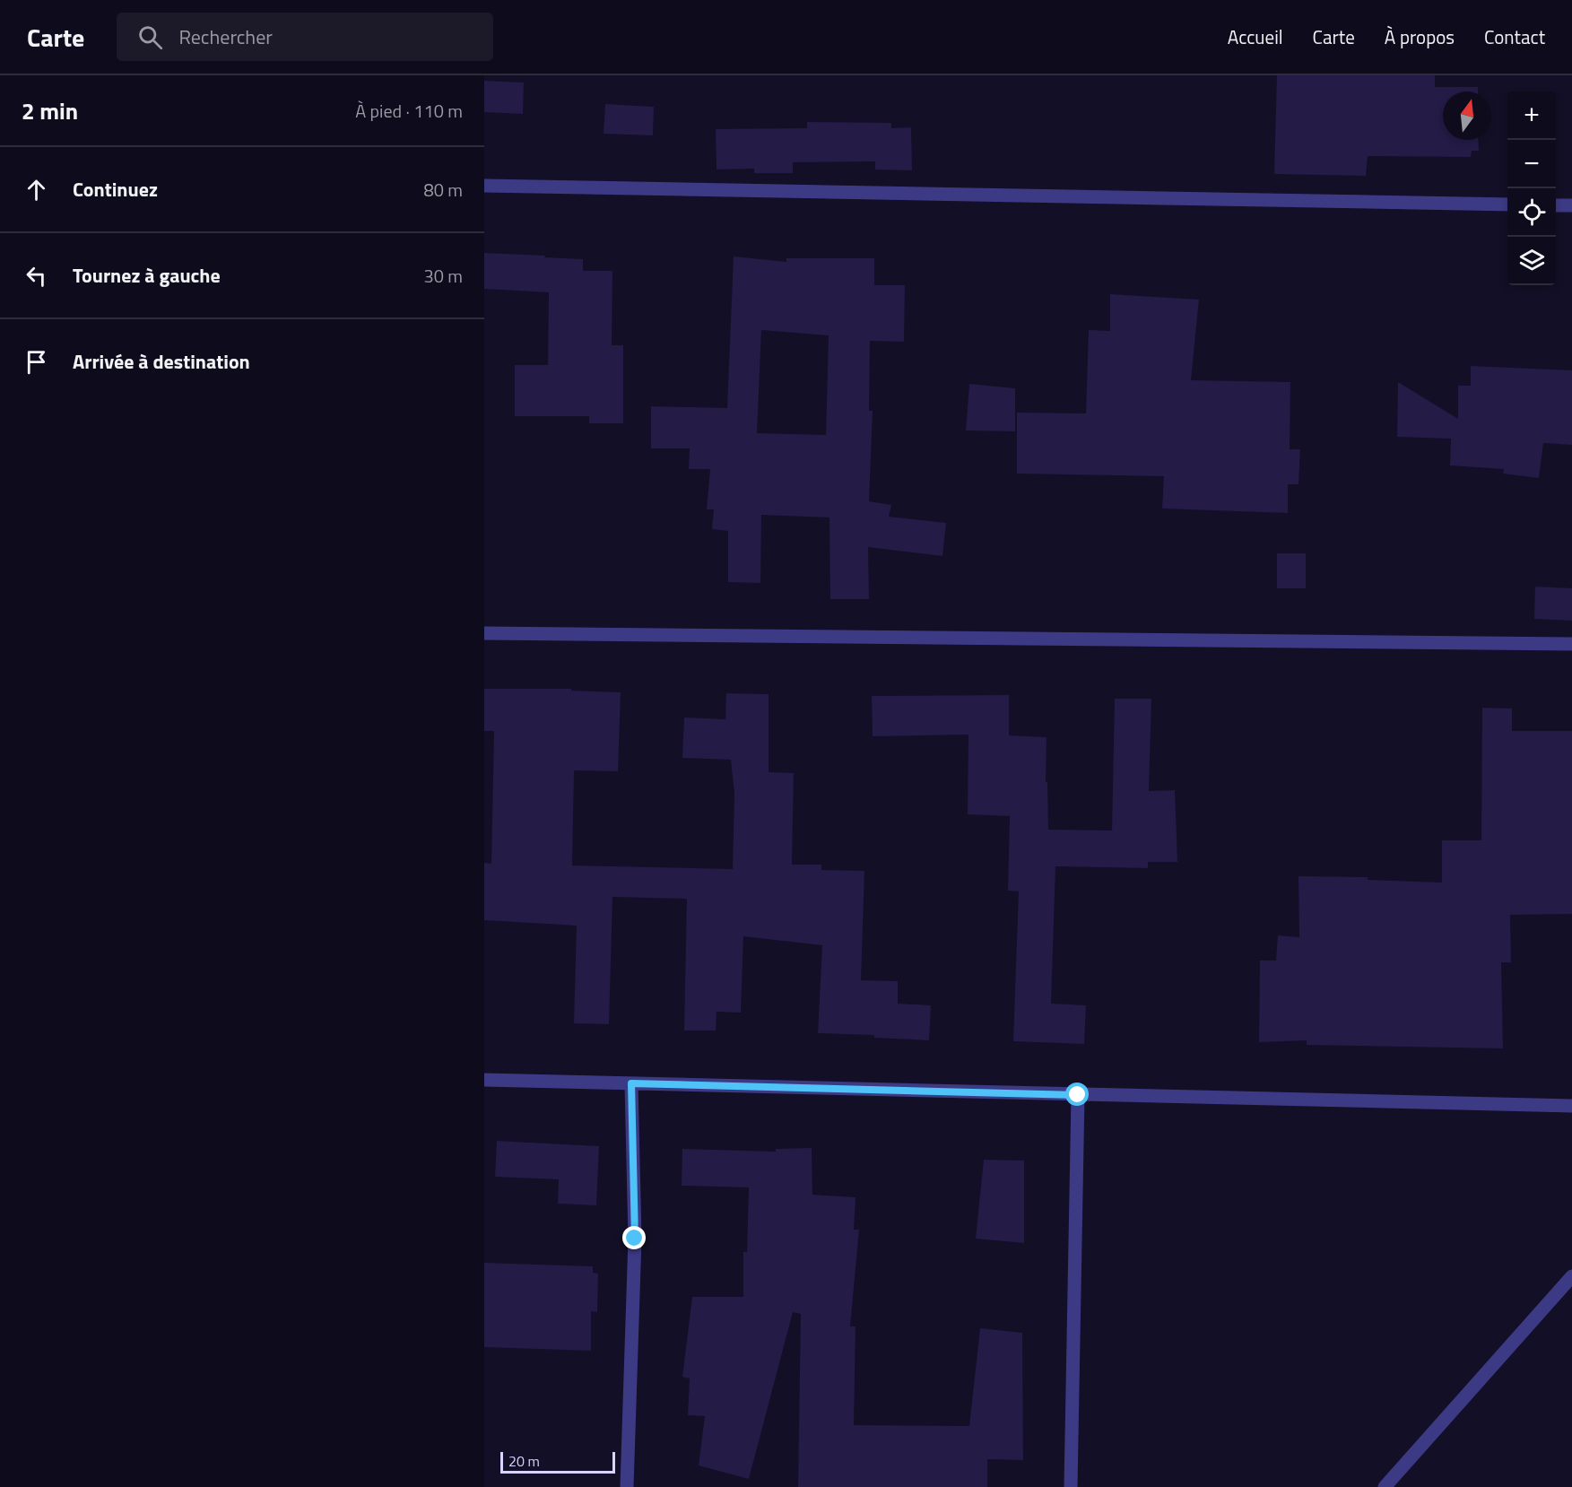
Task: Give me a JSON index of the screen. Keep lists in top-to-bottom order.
{
  "scale_bar": "20 m",
  "north": "top",
  "page": {
    "header": "Carte",
    "search": "Rechercher",
    "nav": [
      "Accueil",
      "Carte",
      "À propos",
      "Contact"
    ],
    "heading": ["2 min", "À pied · 110 m"],
    "map_buttons": ["+", "−"],
    "list": [
      ["Continuez", "80 m"],
      ["Tournez à gauche", "30 m"],
      "Arrivée à destination"
    ],
    "scale": "20 m"
  }
}
